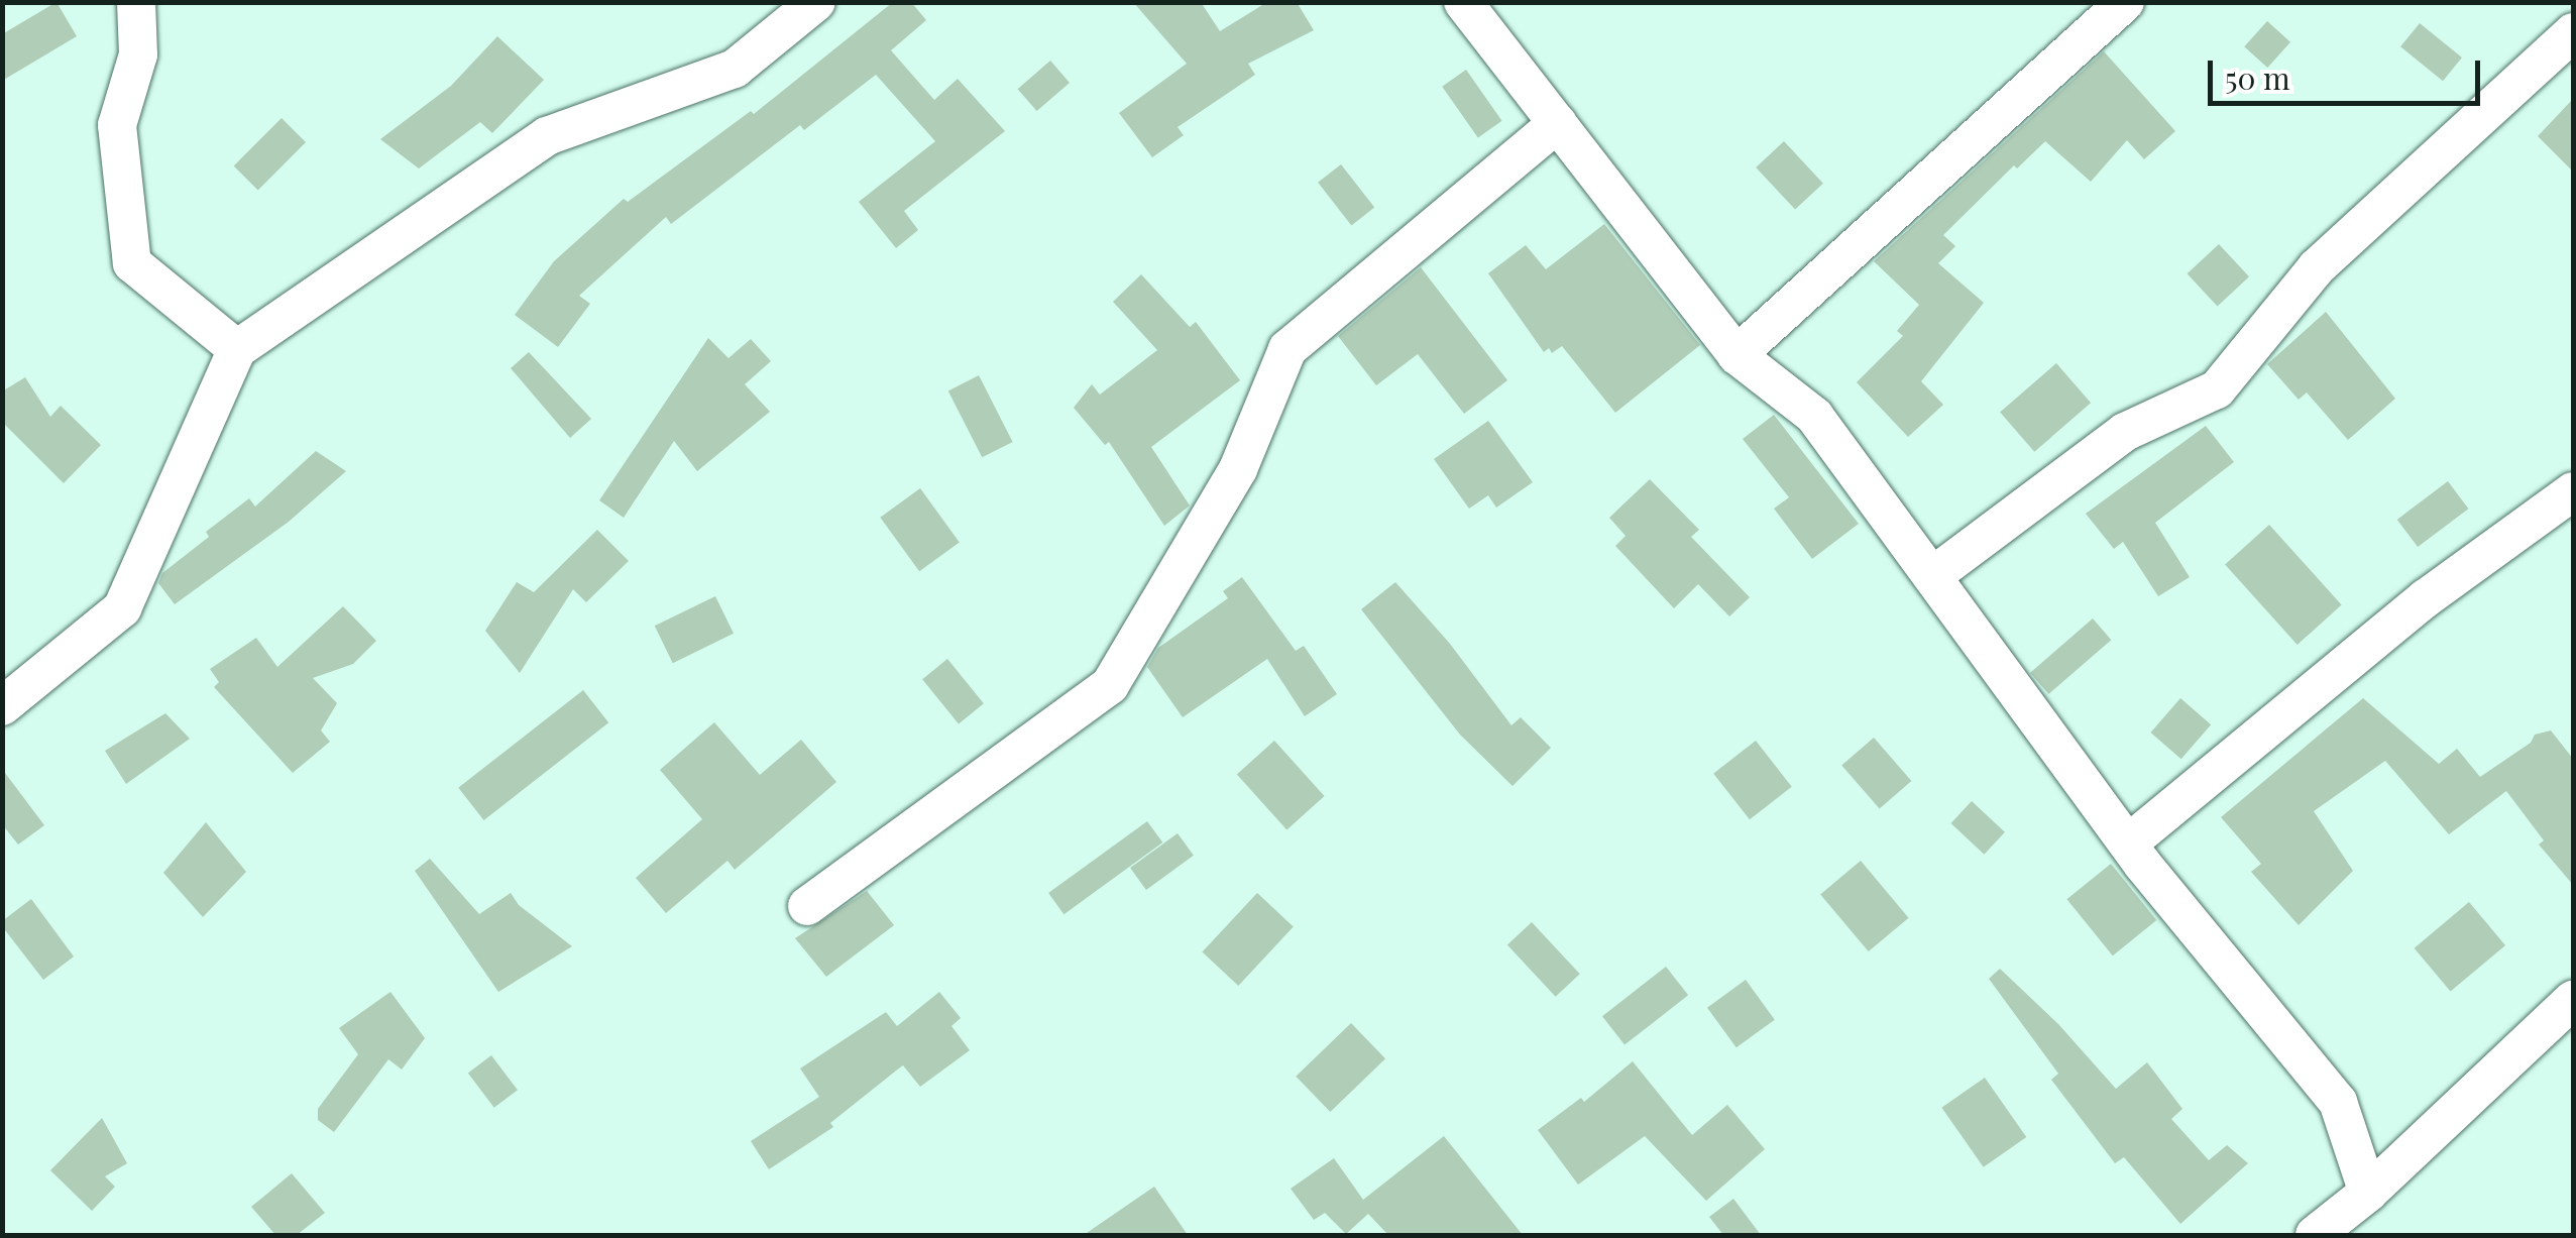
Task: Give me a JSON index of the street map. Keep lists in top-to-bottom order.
{
  "scale_bar": "50 m"
}
